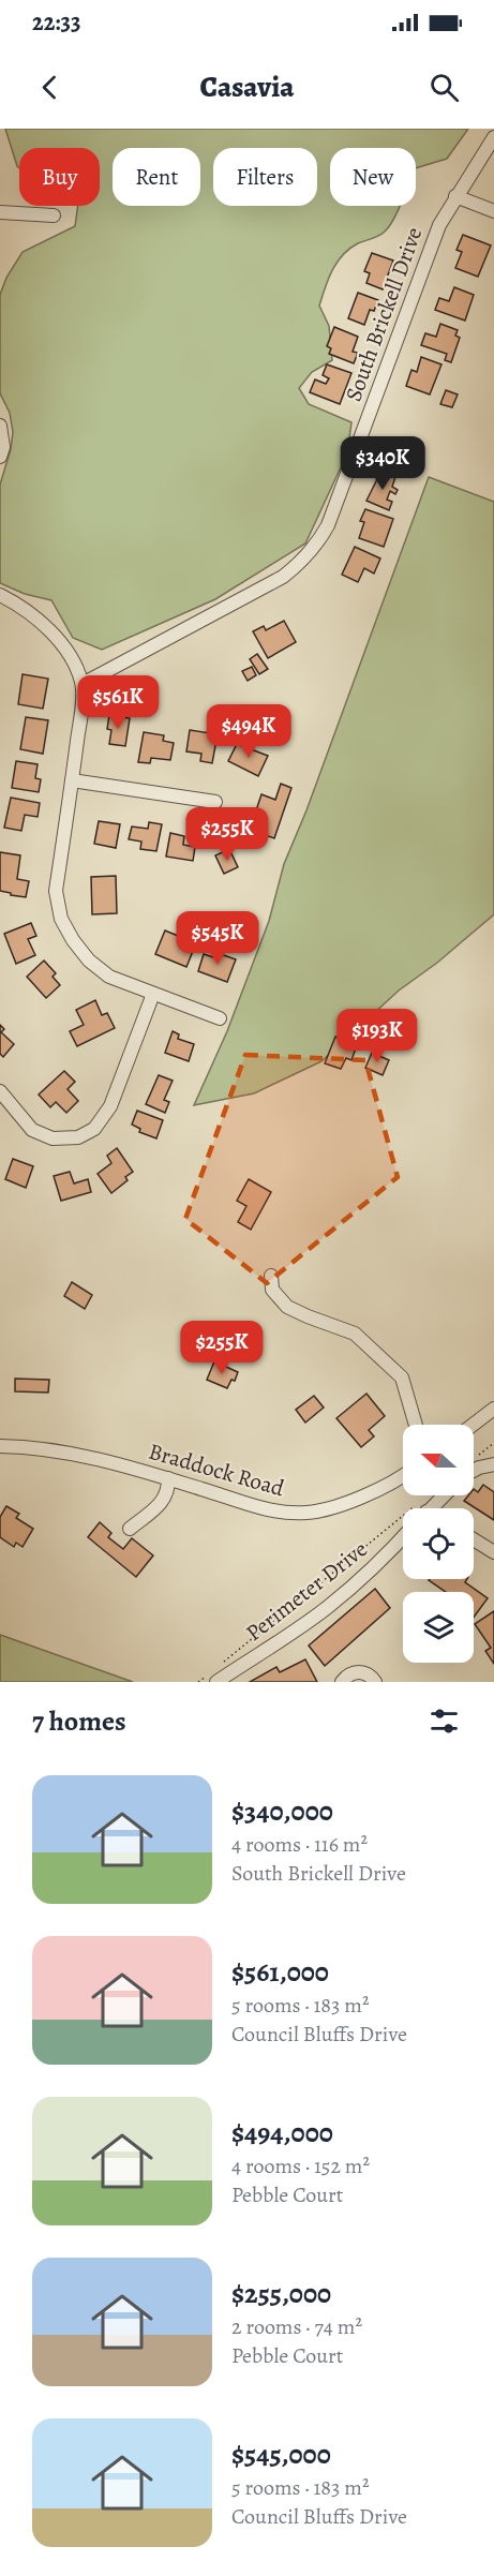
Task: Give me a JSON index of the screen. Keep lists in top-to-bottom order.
{
  "streets": {
    "street": ["South Brickell Drive", "Braddock Road", "Perimeter Drive"]
  },
  "north": "left",
  "page": {
    "status": "22:33",
    "header": "Casavia",
    "chip": [
      "Buy",
      "Rent",
      "Filters",
      "New"
    ],
    "price": [
      "$340K",
      "$561K",
      "$494K",
      "$255K",
      "$545K",
      "$193K",
      "$255K"
    ],
    "heading": "7 homes",
    "list": [
      {
        "name": "$340,000",
        "note": "4 rooms · 116 m² · South Brickell Drive"
      },
      {
        "name": "$561,000",
        "note": "5 rooms · 183 m² · Council Bluffs Drive"
      },
      {
        "name": "$494,000",
        "note": "4 rooms · 152 m² · Pebble Court"
      },
      {
        "name": "$255,000",
        "note": "2 rooms · 74 m² · Pebble Court"
      },
      {
        "name": "$545,000",
        "note": "5 rooms · 183 m² · Council Bluffs Drive"
      }
    ]
  }
}
